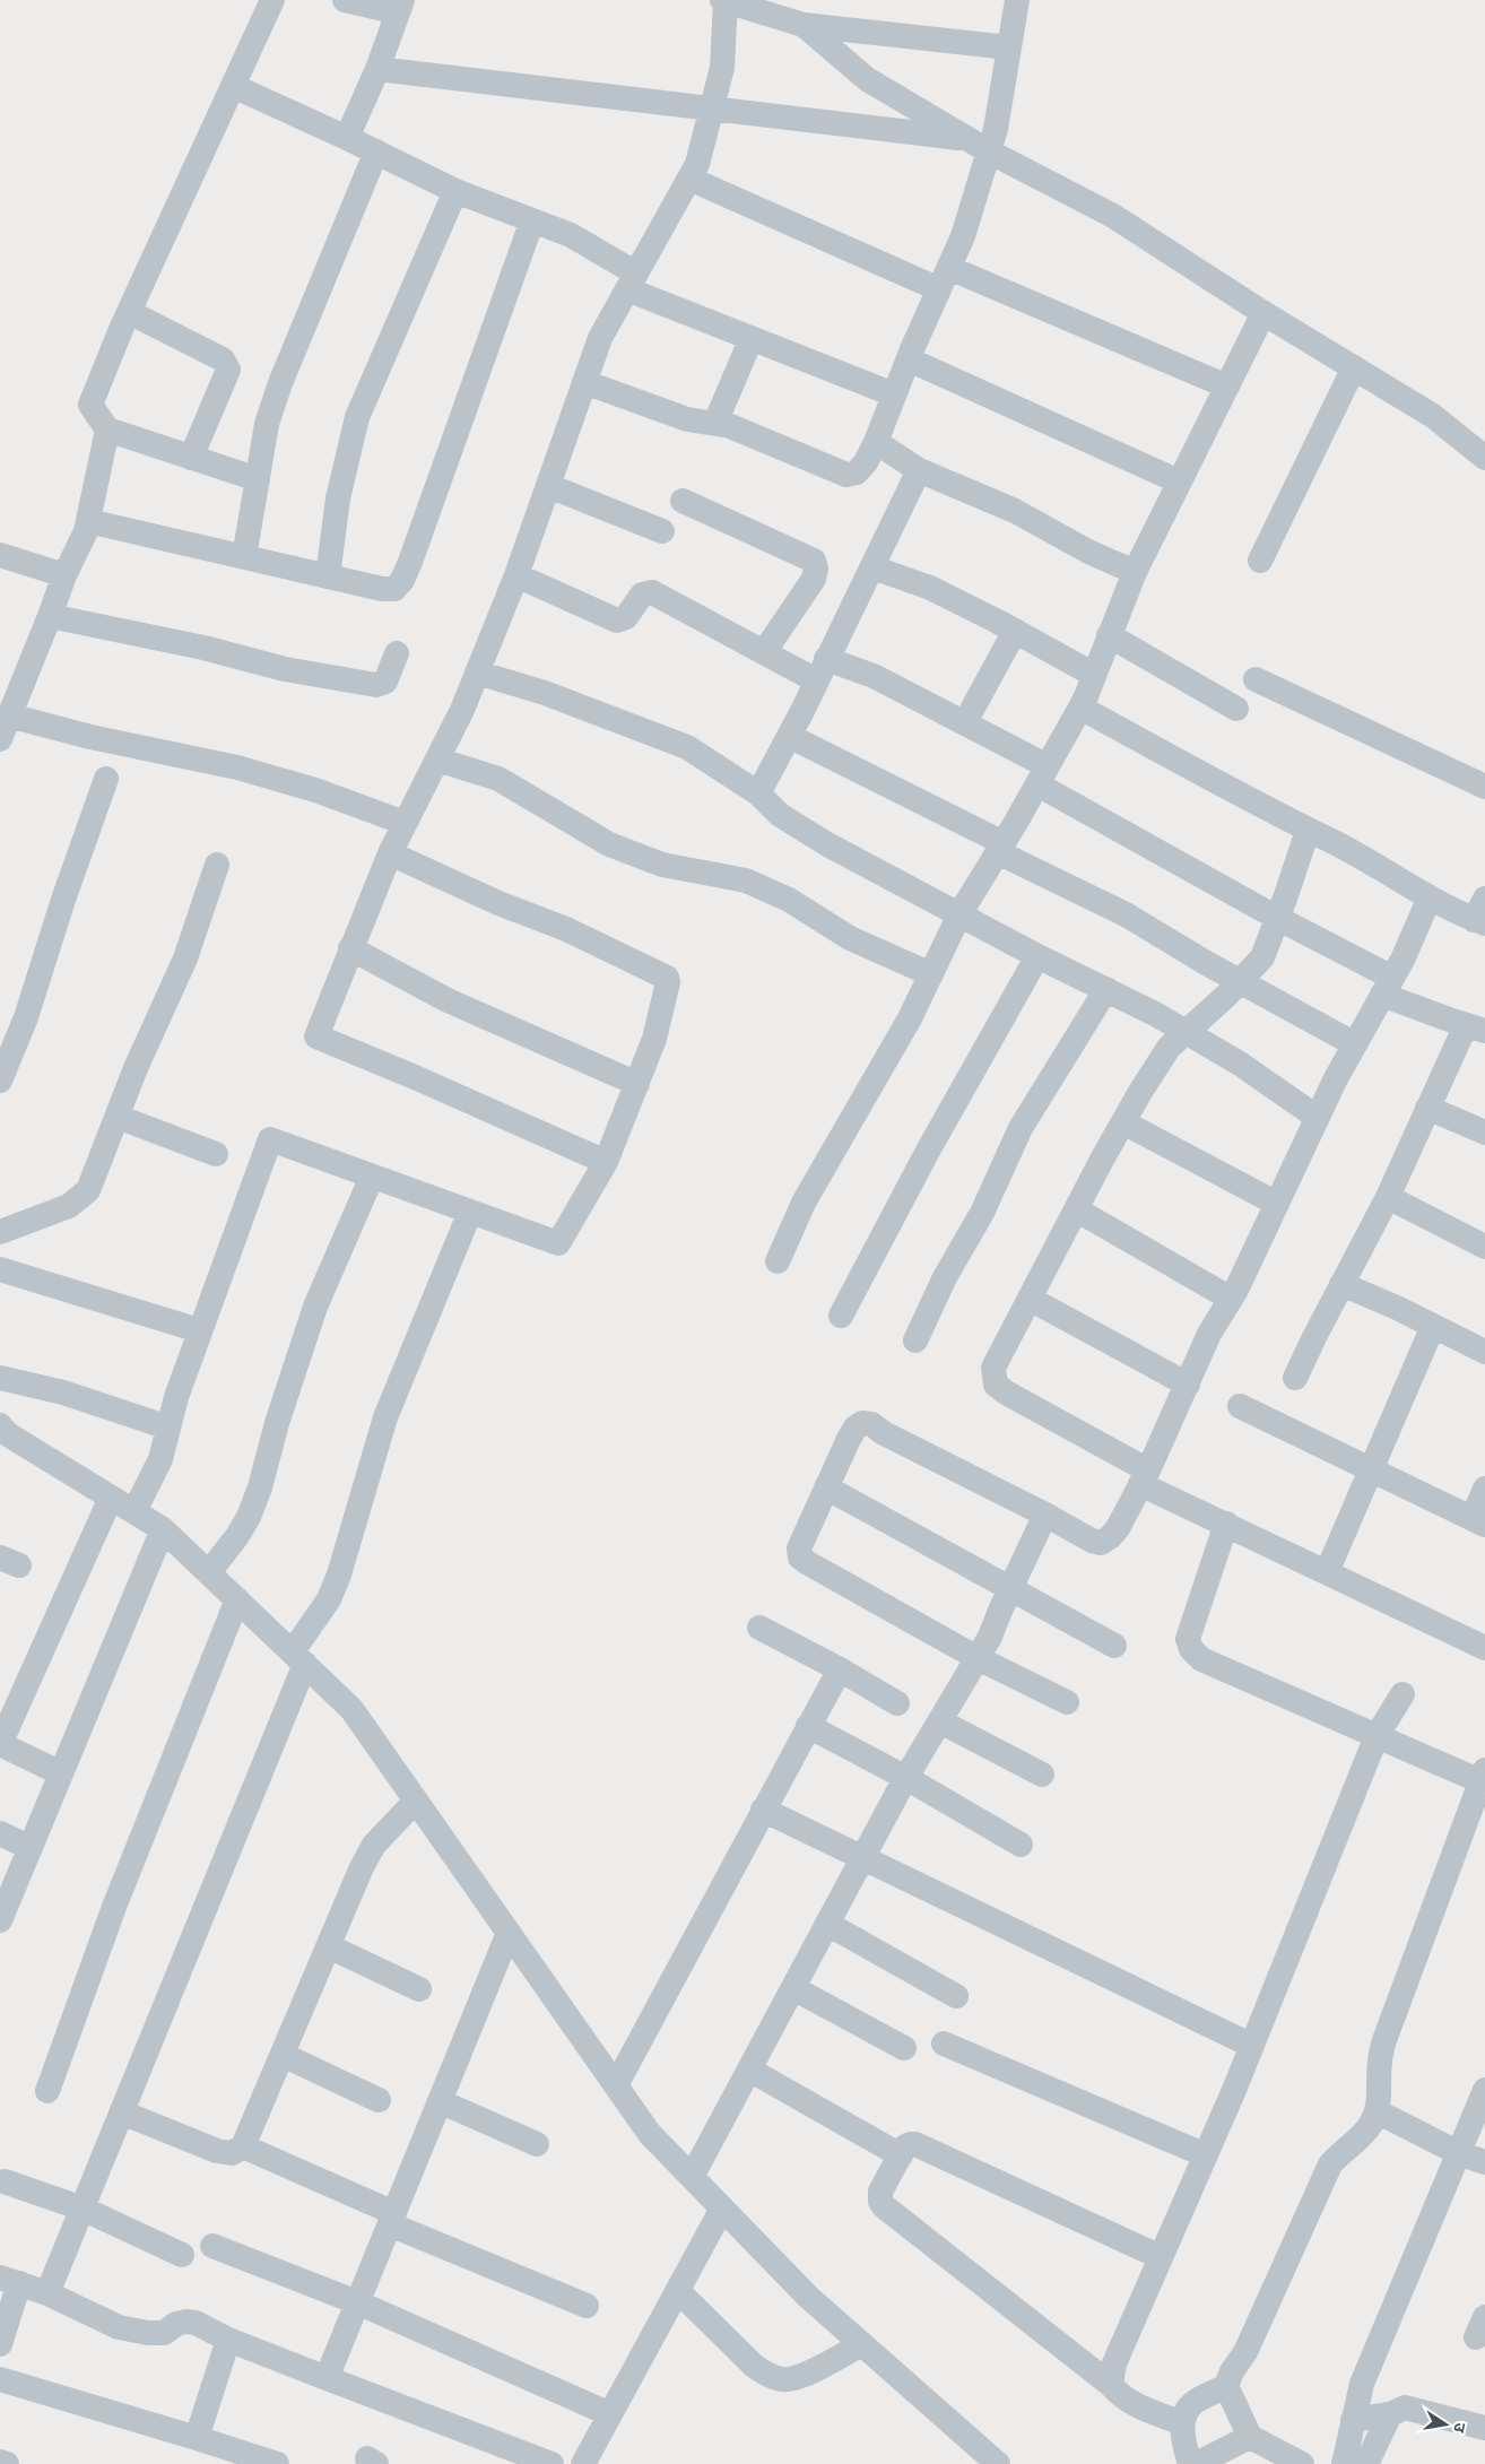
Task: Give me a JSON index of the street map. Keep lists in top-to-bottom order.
{
  "north": "right"
}
